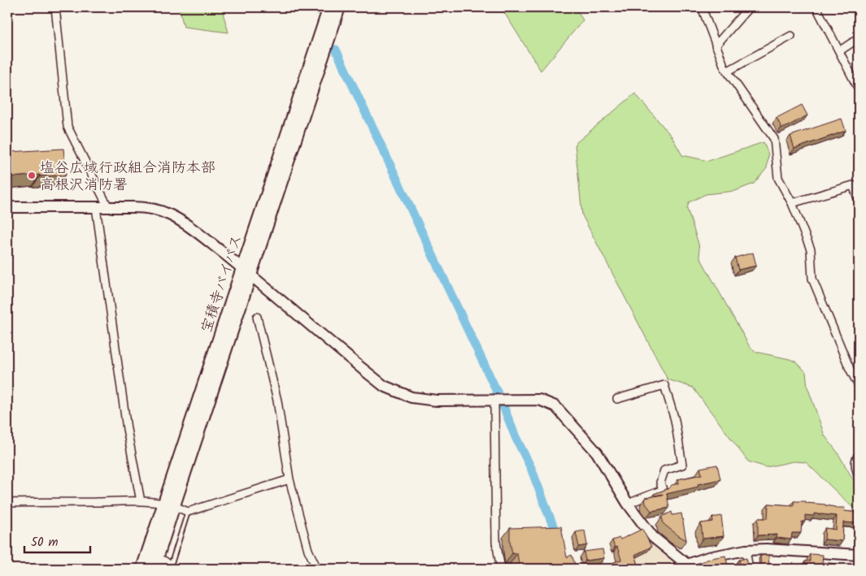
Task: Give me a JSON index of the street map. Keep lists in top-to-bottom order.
{
  "streets": {
    "main road": ["宝積寺バイパス"]
  },
  "places": ["塩谷広域行政組合消防本部 高根沢消防署"],
  "scale_bar": "50 m"
}
